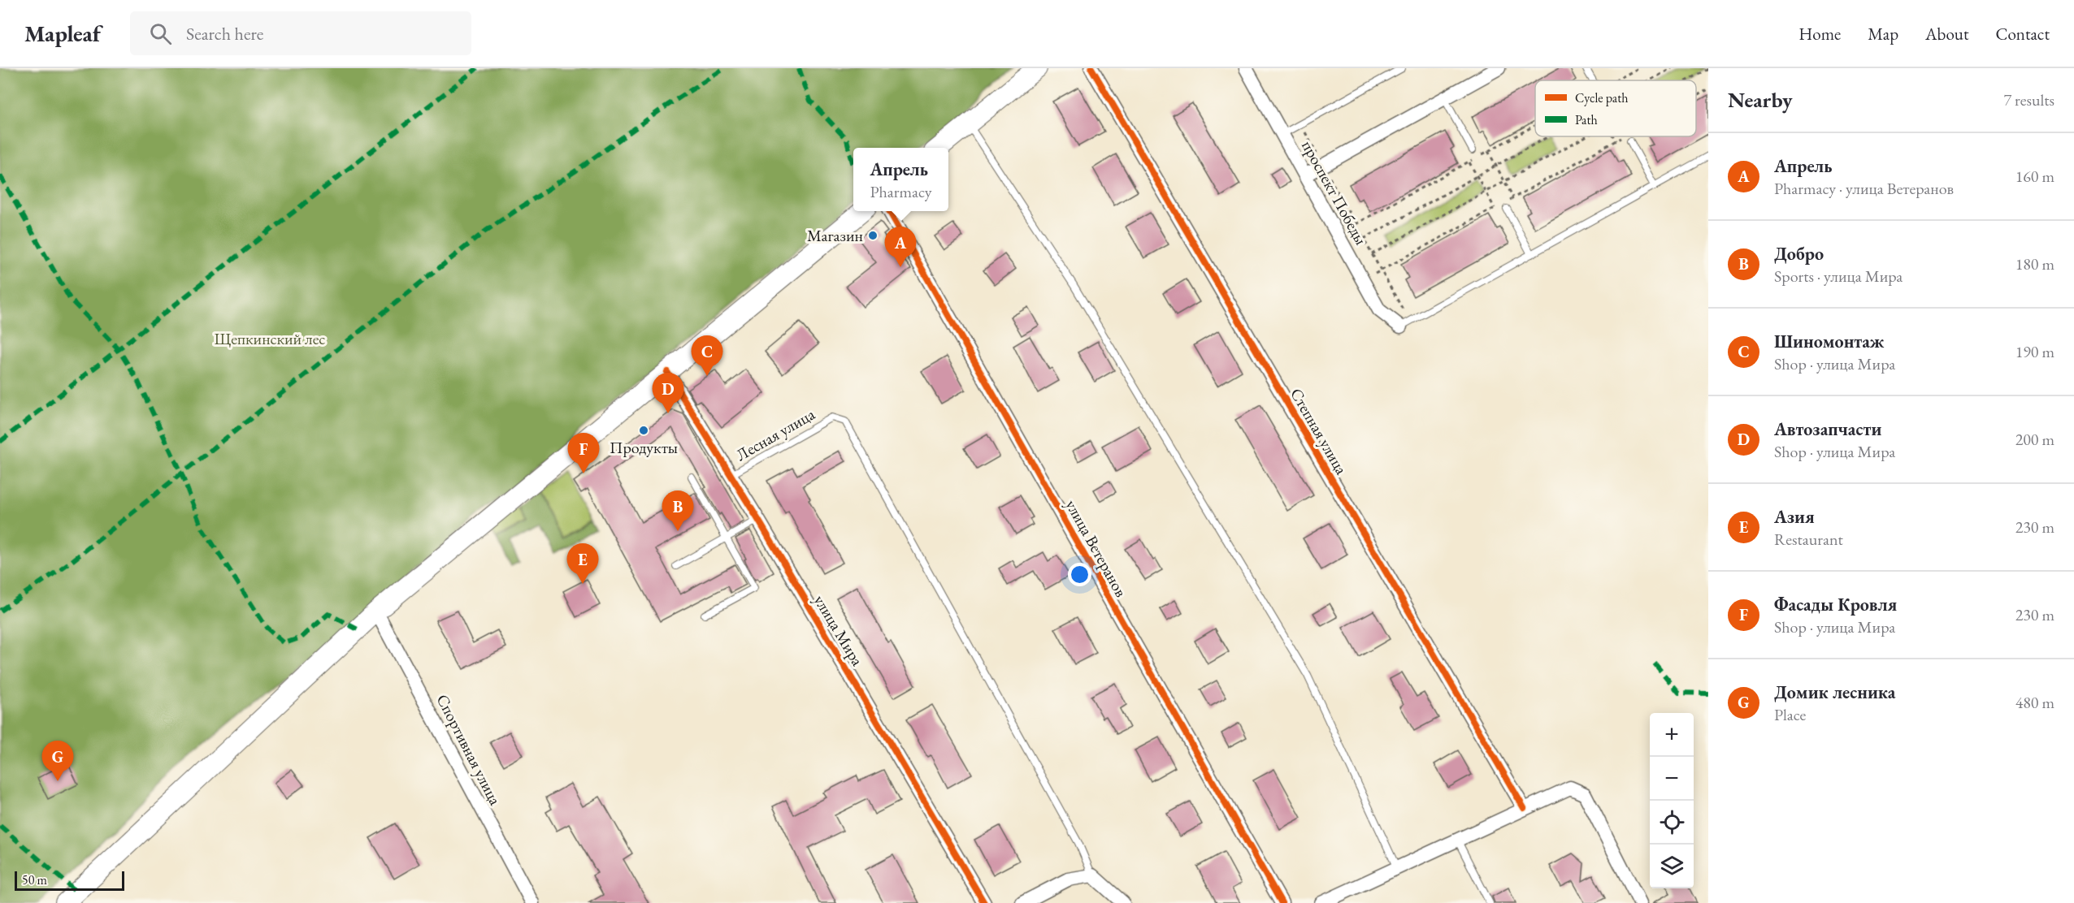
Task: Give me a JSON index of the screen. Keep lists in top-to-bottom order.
{
  "streets": {
    "street": [
      "проспект Победы",
      "Степная улица",
      "улица Ветеранов",
      "улица Мира",
      "Спортивная улица"
    ],
    "lane": ["Лесная улица"]
  },
  "crossings": [
    ["Лесная улица", "улица Мира"]
  ],
  "parks": ["Щепкинский лес"],
  "places": ["Магазин", "Продукты"],
  "legend": ["Cycle path", "Path"],
  "scale_bar": "50 m",
  "page": {
    "header": "Mapleaf",
    "search": "Search here",
    "nav": [
      "Home",
      "Map",
      "About",
      "Contact"
    ],
    "heading": ["Nearby", "7 results"],
    "list": [
      {
        "mark": "A",
        "name": "Апрель",
        "note": "Pharmacy · улица Ветеранов",
        "value": "160 m"
      },
      {
        "mark": "B",
        "name": "Добро",
        "note": "Sports · улица Мира",
        "value": "180 m"
      },
      {
        "mark": "C",
        "name": "Шиномонтаж",
        "note": "Shop · улица Мира",
        "value": "190 m"
      },
      {
        "mark": "D",
        "name": "Автозапчасти",
        "note": "Shop · улица Мира",
        "value": "200 m"
      },
      {
        "mark": "E",
        "name": "Азия",
        "note": "Restaurant",
        "value": "230 m"
      },
      {
        "mark": "F",
        "name": "Фасады Кровля",
        "note": "Shop · улица Мира",
        "value": "230 m"
      },
      {
        "mark": "G",
        "name": "Домик лесника",
        "note": "Place",
        "value": "480 m"
      }
    ],
    "popup": ["Апрель", "Pharmacy"],
    "pins": [
      "A",
      "C",
      "D",
      "F",
      "B",
      "E",
      "G"
    ],
    "map_buttons": ["+", "−"],
    "scale": "50 m"
  }
}
